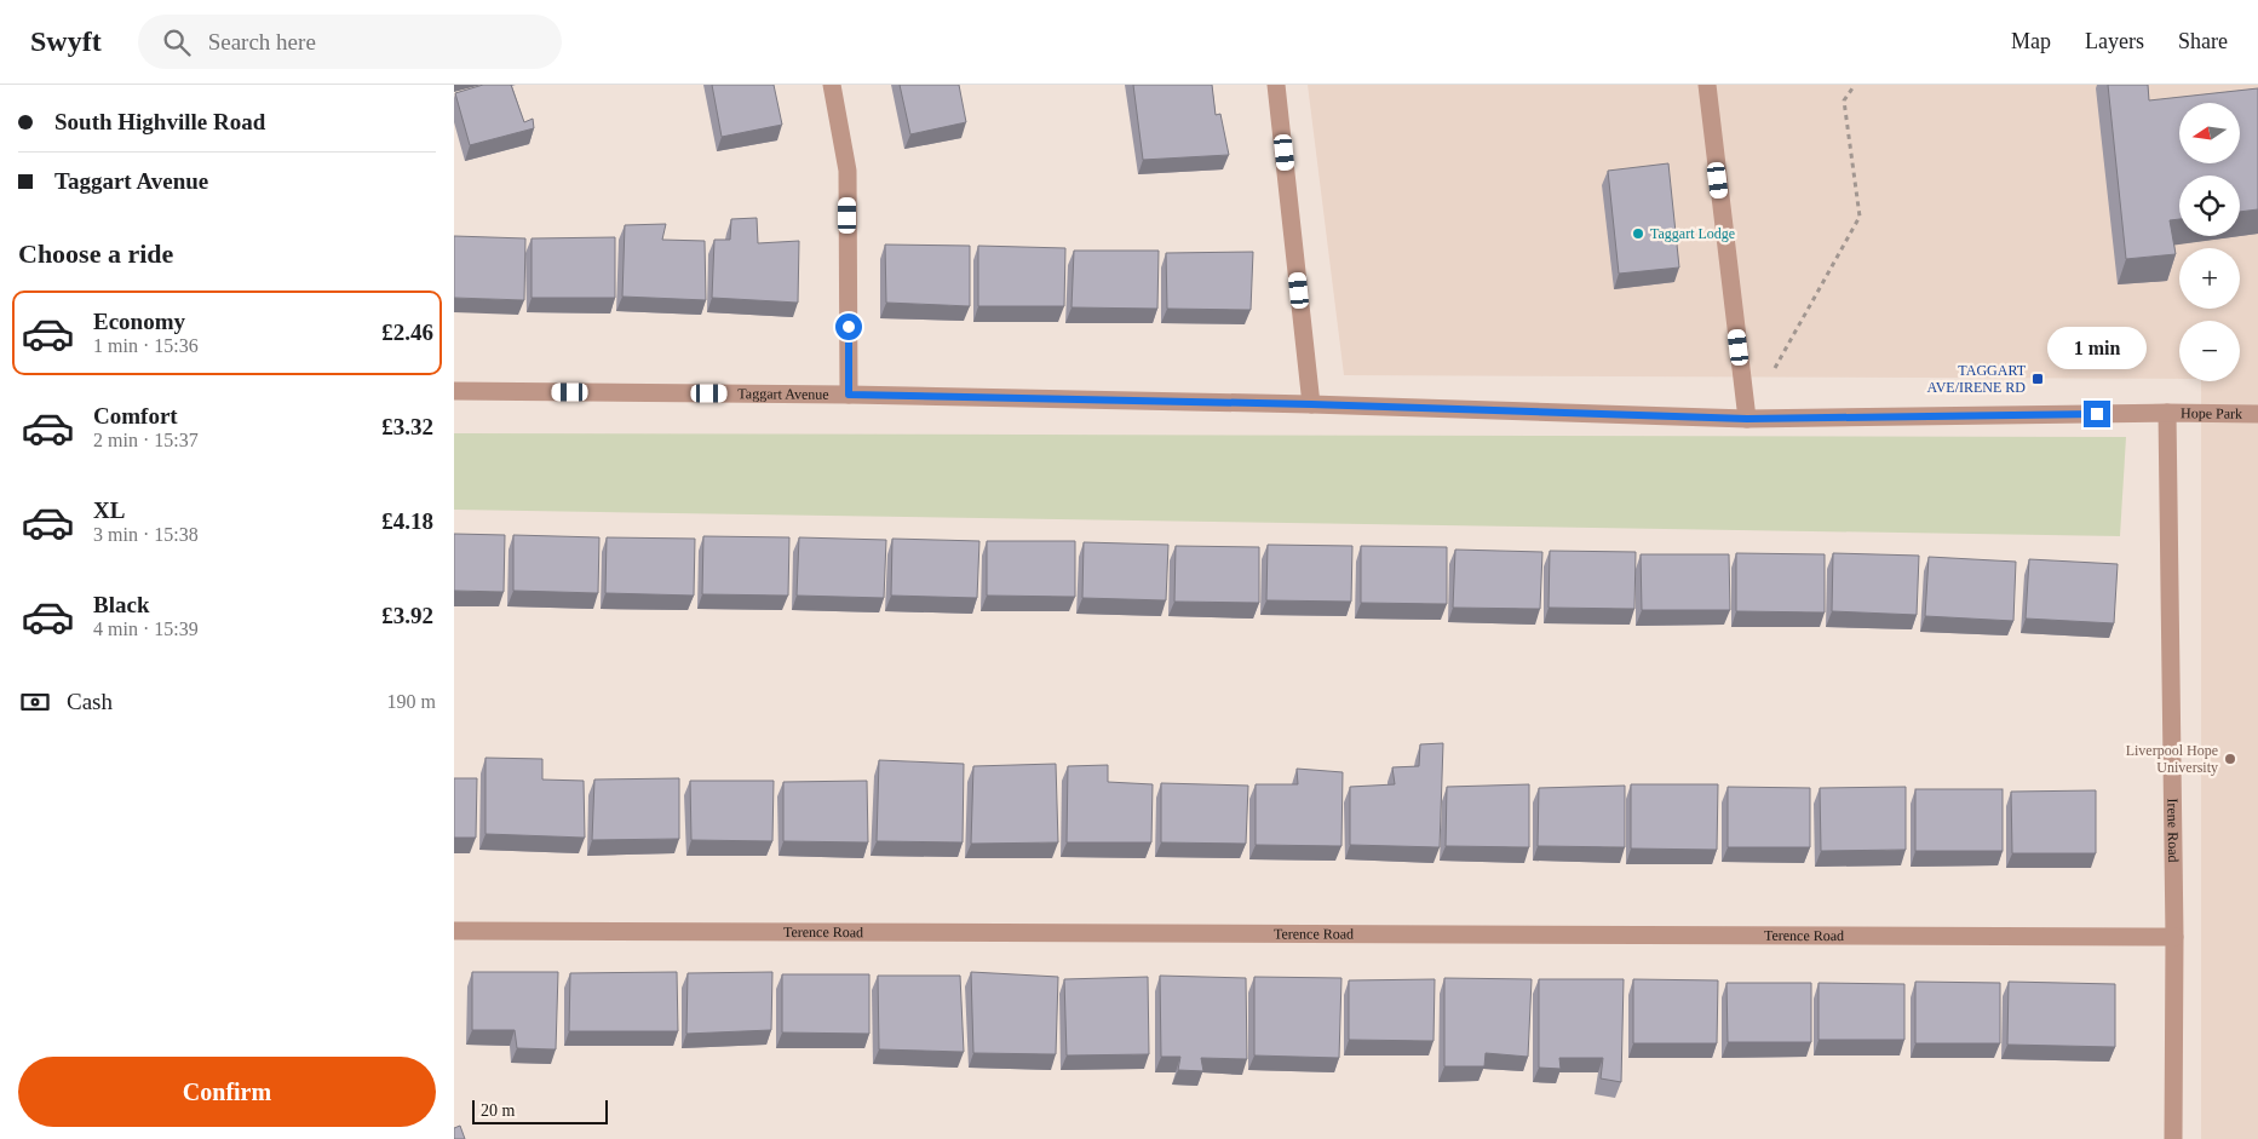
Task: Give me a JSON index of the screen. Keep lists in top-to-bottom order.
{
  "streets": {
    "street": [
      "Taggart Avenue",
      "Hope Park",
      "Irene Road",
      "Terence Road"
    ]
  },
  "crossings": [
    ["Taggart Avenue", "Hope Park"],
    ["Taggart Avenue", "Irene Road"],
    ["Hope Park", "Irene Road"],
    ["Irene Road", "Terence Road"]
  ],
  "places": {
    "other": ["Taggart Lodge", "Liverpool Hope University"],
    "transit": ["TAGGART AVE/IRENE RD"]
  },
  "scale_bar": "20 m",
  "north": "left",
  "page": {
    "header": "Swyft",
    "search": "Search here",
    "nav": ["Map", "Layers", "Share"],
    "banner": ["South Highville Road", "Taggart Avenue"],
    "map_buttons": ["+", "−"],
    "heading": "Choose a ride",
    "list": [
      {
        "name": "Economy",
        "note": "1 min · 15:36",
        "value": "£2.46"
      },
      {
        "name": "Comfort",
        "note": "2 min · 15:37",
        "value": "£3.32"
      },
      {
        "name": "XL",
        "note": "3 min · 15:38",
        "value": "£4.18"
      },
      {
        "name": "Black",
        "note": "4 min · 15:39",
        "value": "£3.92"
      }
    ],
    "bubble": "1 min",
    "pay": ["Cash", "190 m"],
    "buttons": "Confirm",
    "scale": "20 m"
  }
}
